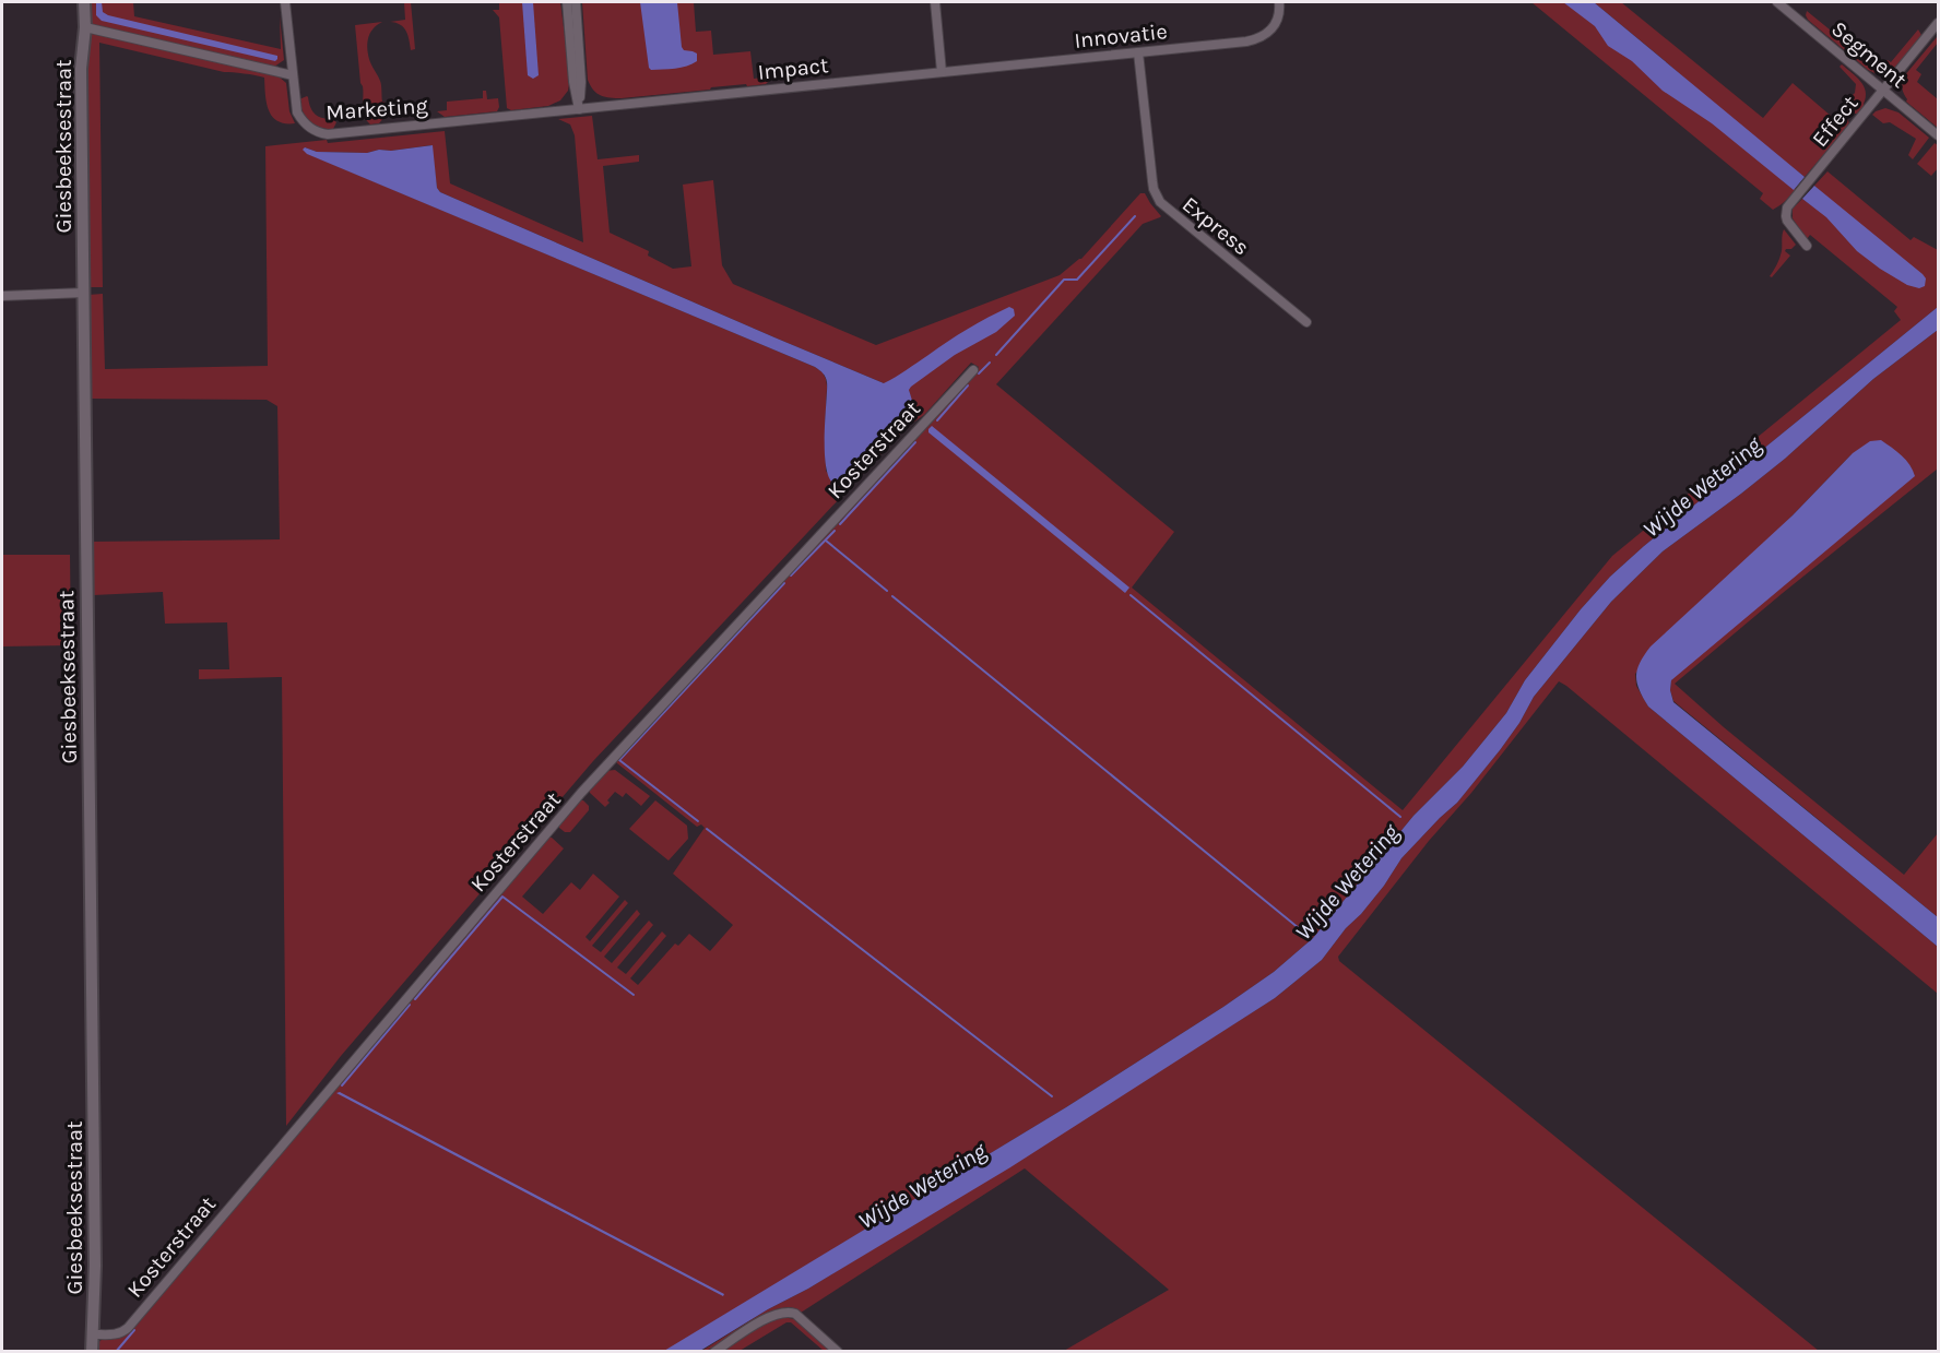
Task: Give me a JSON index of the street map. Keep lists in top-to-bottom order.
{
  "streets": {
    "street": [
      "Innovatie",
      "Segment",
      "Impact",
      "Marketing",
      "Effect",
      "Giesbeeksestraat",
      "Express",
      "Kosterstraat"
    ]
  },
  "crossings": [
    ["Innovatie", "Impact"],
    ["Innovatie", "Express"],
    ["Segment", "Effect"],
    ["Impact", "Marketing"],
    ["Giesbeeksestraat", "Kosterstraat"]
  ],
  "water": ["Wijde Wetering"]
}
